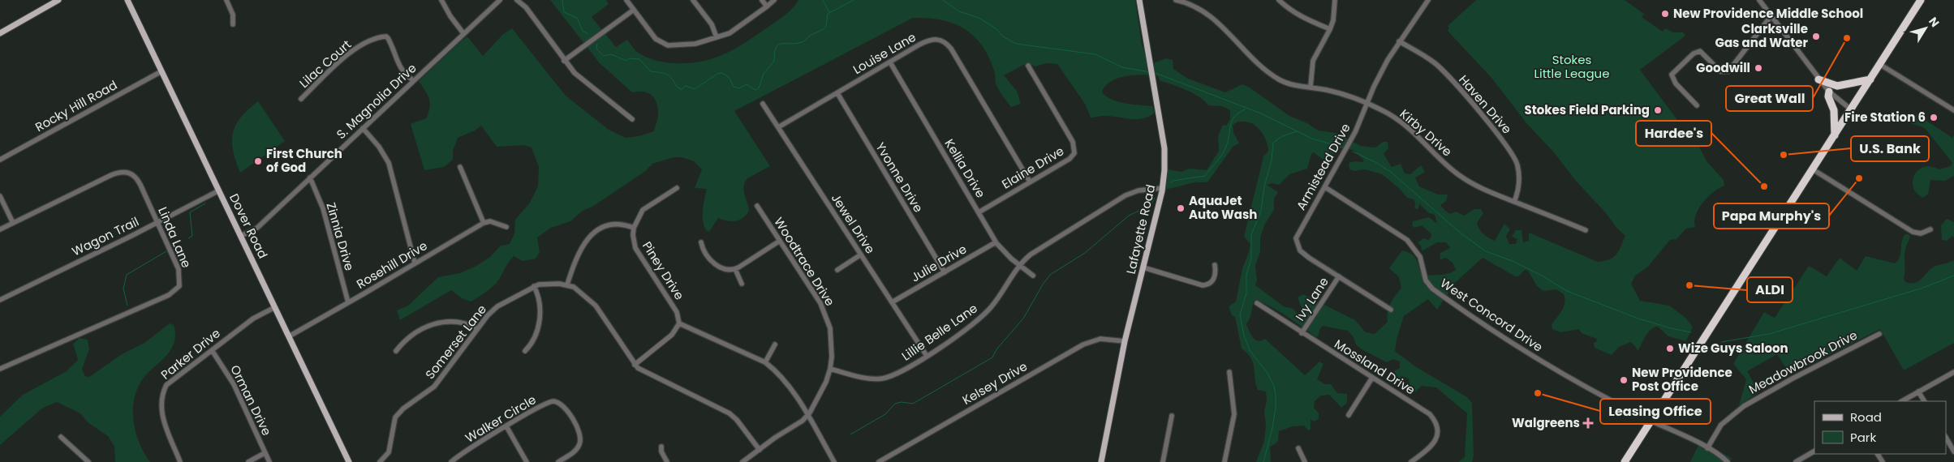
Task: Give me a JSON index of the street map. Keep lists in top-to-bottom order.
{
  "streets": {
    "main road": ["Dover Road", "Lafayette Road"],
    "street": [
      "Louise Lane",
      "Lilac Court",
      "S. Magnolia Drive",
      "Haven Drive",
      "Rocky Hill Road",
      "Kirby Drive",
      "Armistead Drive",
      "Elaine Drive",
      "Kellia Drive",
      "Yvonne Drive",
      "Jewel Drive",
      "Wagon Trail",
      "Zinnia Drive",
      "Linda Lane",
      "Woodtrace Drive",
      "Julie Drive",
      "Rosehill Drive",
      "Piney Drive",
      "Ivy Lane",
      "West Concord Drive",
      "Lillie Belle Lane",
      "Somerset Lane",
      "Parker Drive",
      "Meadowbrook Drive",
      "Mossland Drive",
      "Kelsey Drive",
      "Orman Drive",
      "Walker Circle"
    ]
  },
  "crossings": [
    ["Louise Lane", "Elaine Drive"],
    ["Louise Lane", "Kellia Drive"],
    ["Louise Lane", "Yvonne Drive"],
    ["Louise Lane", "Jewel Drive"],
    ["Lilac Court", "S. Magnolia Drive"],
    ["S. Magnolia Drive", "Dover Road"],
    ["S. Magnolia Drive", "Zinnia Drive"],
    ["Haven Drive", "Kirby Drive"],
    ["Haven Drive", "Armistead Drive"],
    ["Rocky Hill Road", "Dover Road"],
    ["Kirby Drive", "Armistead Drive"],
    ["Armistead Drive", "Ivy Lane"],
    ["Armistead Drive", "West Concord Drive"],
    ["Elaine Drive", "Kellia Drive"],
    ["Kellia Drive", "Julie Drive"],
    ["Kellia Drive", "Lillie Belle Lane"],
    ["Yvonne Drive", "Julie Drive"],
    ["Jewel Drive", "Julie Drive"],
    ["Jewel Drive", "Lillie Belle Lane"],
    ["Dover Road", "Wagon Trail"],
    ["Dover Road", "Rosehill Drive"],
    ["Dover Road", "Parker Drive"],
    ["Lafayette Road", "Lillie Belle Lane"],
    ["Lafayette Road", "Kelsey Drive"],
    ["Wagon Trail", "Linda Lane"],
    ["Zinnia Drive", "Rosehill Drive"],
    ["Woodtrace Drive", "Lillie Belle Lane"],
    ["Woodtrace Drive", "Somerset Lane"],
    ["Ivy Lane", "Mossland Drive"],
    ["West Concord Drive", "Meadowbrook Drive"],
    ["Parker Drive", "Orman Drive"]
  ],
  "parks": ["Stokes Little League"],
  "places": {
    "other": [
      "New Providence Middle School",
      "Clarksville Gas and Water",
      "Great Wall",
      "Goodwill",
      "Stokes Field Parking",
      "Fire Station 6",
      "U.S. Bank",
      "First Church of God",
      "Papa Murphy's",
      "Hardee's",
      "AquaJet Auto Wash",
      "ALDI",
      "Wize Guys Saloon",
      "New Providence Post Office",
      "Leasing Office"
    ],
    "health": ["Walgreens"]
  },
  "legend": ["Road", "Park"],
  "north": "top right"
}
